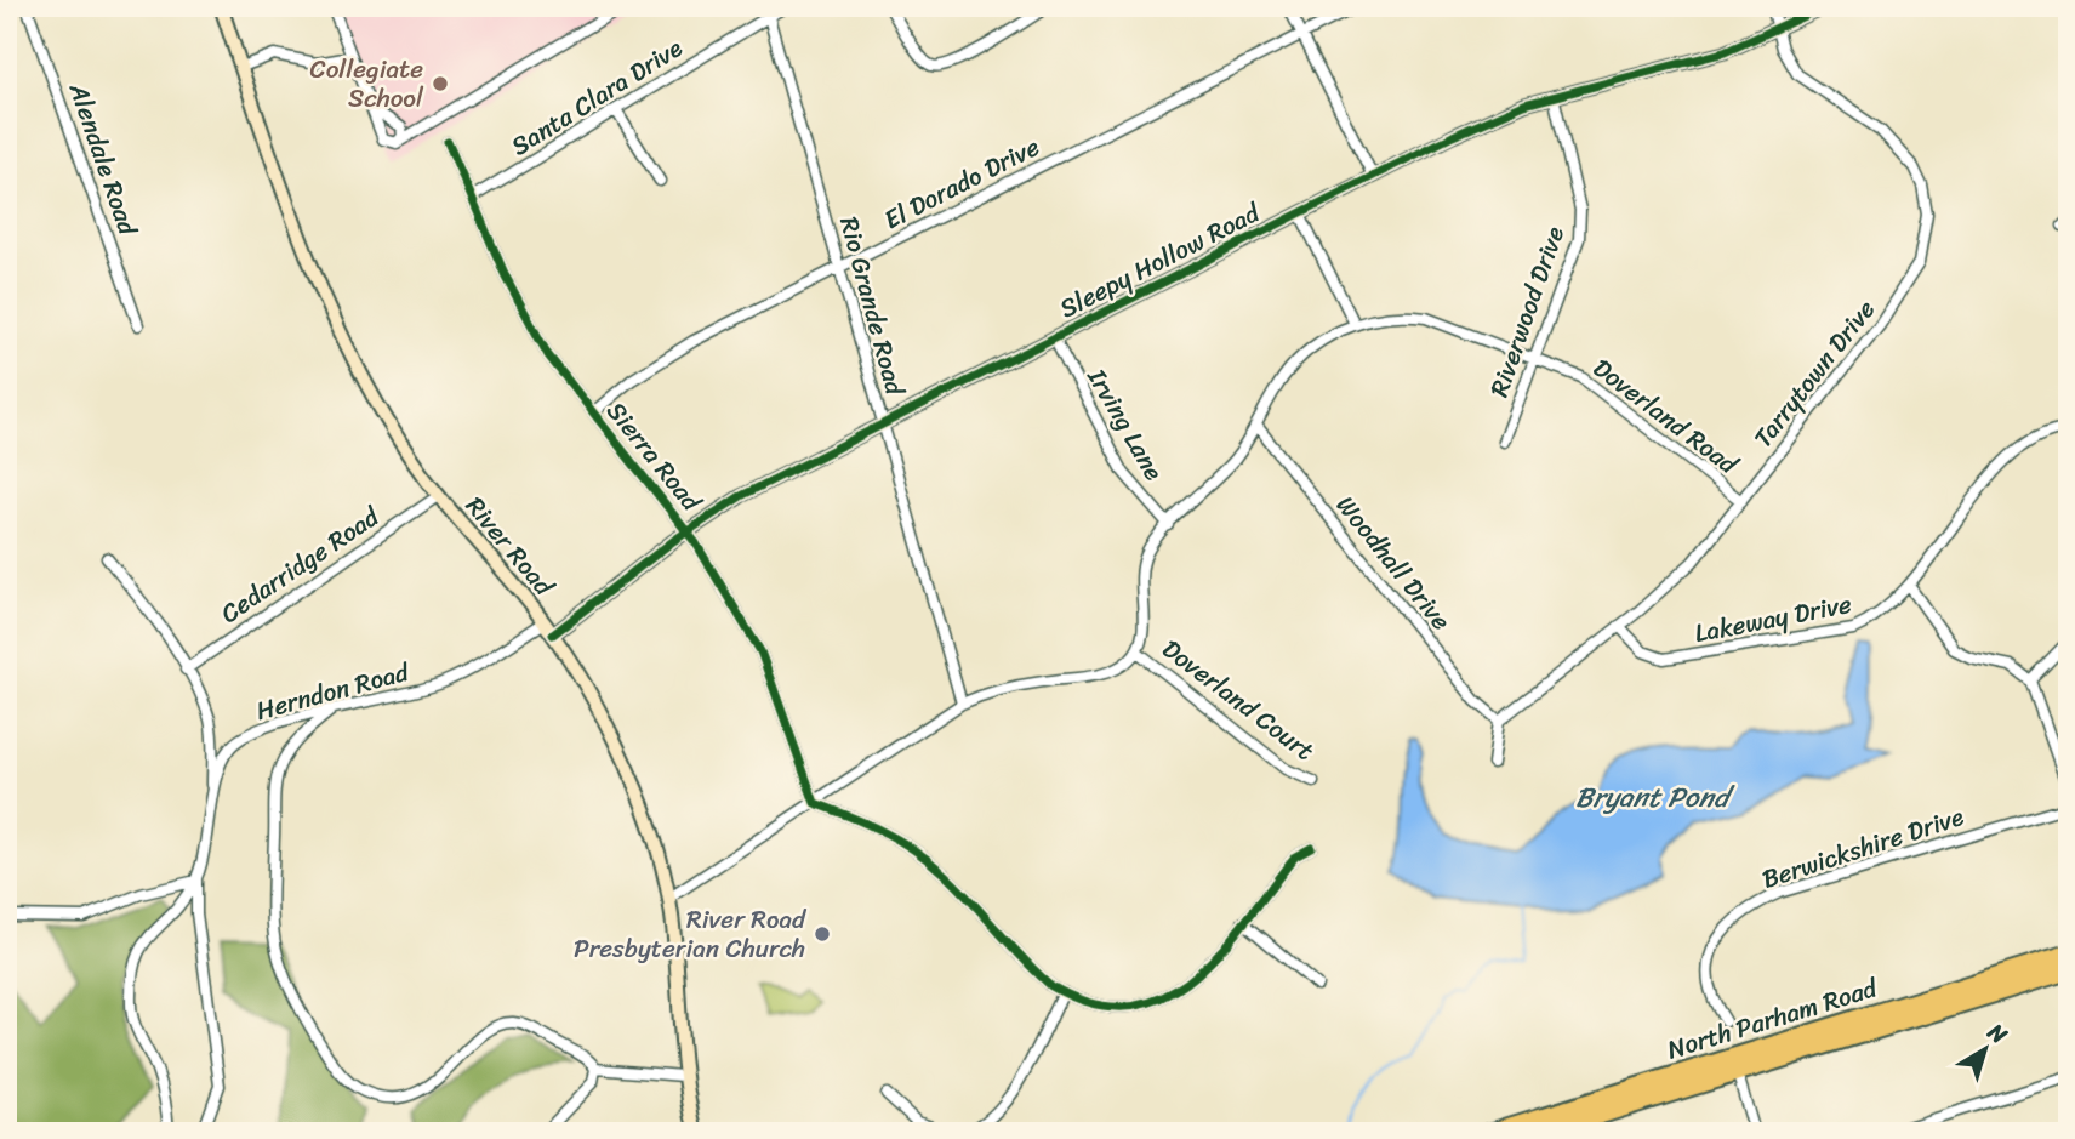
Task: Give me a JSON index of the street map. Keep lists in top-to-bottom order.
{
  "streets": {
    "highway": ["North Parham Road"],
    "main road": ["River Road"],
    "street": [
      "Santa Clara Drive",
      "Alendale Road",
      "El Dorado Drive",
      "Sleepy Hollow Road",
      "Rio Grande Road",
      "Riverwood Drive",
      "Tarrytown Drive",
      "Doverland Road",
      "Irving Lane",
      "Sierra Road",
      "Woodhall Drive",
      "Cedarridge Road",
      "Lakeway Drive",
      "Herndon Road",
      "Doverland Court",
      "Berwickshire Drive"
    ]
  },
  "crossings": [
    ["Santa Clara Drive", "Rio Grande Road"],
    ["Santa Clara Drive", "Sierra Road"],
    ["El Dorado Drive", "Rio Grande Road"],
    ["El Dorado Drive", "Sierra Road"],
    ["Sleepy Hollow Road", "Rio Grande Road"],
    ["Sleepy Hollow Road", "Riverwood Drive"],
    ["Sleepy Hollow Road", "Tarrytown Drive"],
    ["Sleepy Hollow Road", "Irving Lane"],
    ["Sleepy Hollow Road", "Sierra Road"],
    ["Sleepy Hollow Road", "River Road"],
    ["Sleepy Hollow Road", "Herndon Road"],
    ["Riverwood Drive", "Doverland Road"],
    ["Tarrytown Drive", "Doverland Road"],
    ["Tarrytown Drive", "Woodhall Drive"],
    ["Tarrytown Drive", "Lakeway Drive"],
    ["Doverland Road", "Irving Lane"],
    ["Doverland Road", "Woodhall Drive"],
    ["Doverland Road", "Doverland Court"],
    ["River Road", "Cedarridge Road"],
    ["River Road", "Herndon Road"]
  ],
  "water": ["Bryant Pond"],
  "places": ["Collegiate School", "River Road Presbyterian Church"],
  "north": "top right"
}
